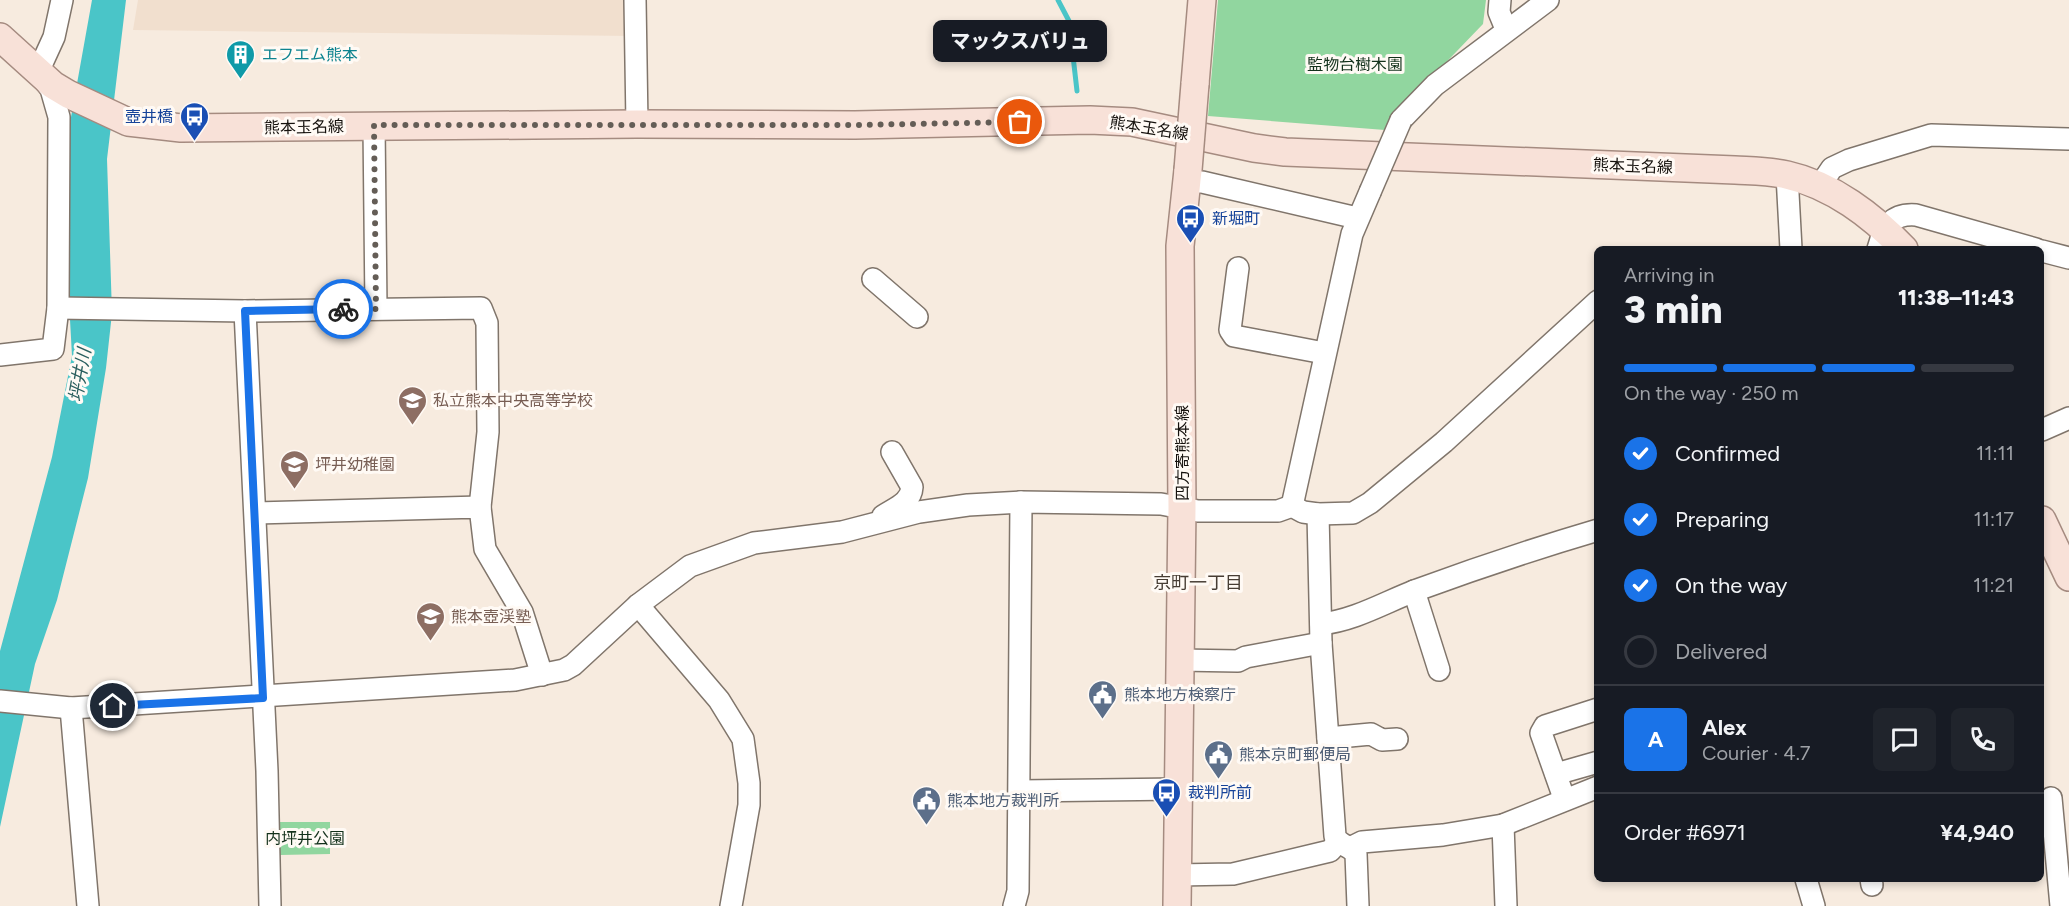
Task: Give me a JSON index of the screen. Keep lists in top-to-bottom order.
{
  "streets": {
    "main road": ["熊本玉名線", "四方寄熊本線"]
  },
  "districts": ["京町一丁目"],
  "water": ["坪井川"],
  "parks": ["監物台樹木園", "内坪井公園"],
  "places": {
    "building": ["エフエム熊本"],
    "other": ["マックスバリュ"],
    "bus stop": ["壺井橋", "新堀町", "裁判所前"],
    "school or university": ["私立熊本中央高等学校", "坪井幼稚園", "熊本壺渓塾"],
    "public building": ["熊本地方検察庁", "熊本京町郵便局", "熊本地方裁判所"]
  },
  "page": {
    "bubble": "マックスバリュ",
    "heading": ["3 min", "Arriving in", "11:38–11:43"],
    "panel": [
      "Alex",
      "Courier · 4.7",
      "Order #6971",
      "¥4,940"
    ],
    "bar": "On the way · 250 m",
    "list": [
      ["Confirmed", "11:11"],
      ["Preparing", "11:17"],
      ["On the way", "11:21"],
      "Delivered"
    ],
    "round": "A"
  }
}
